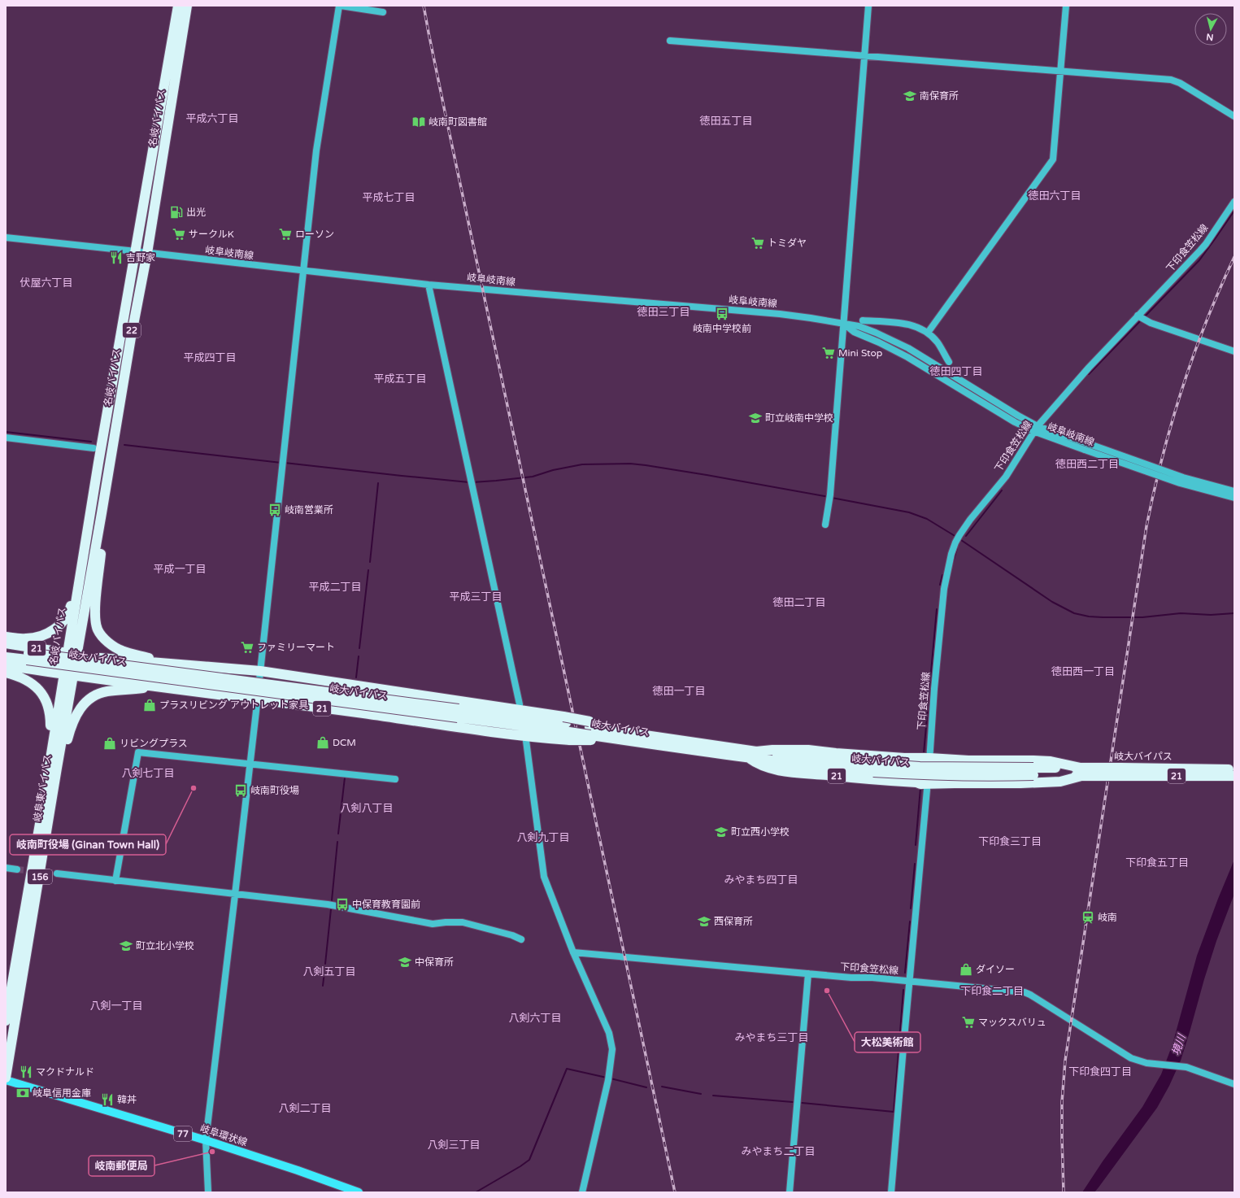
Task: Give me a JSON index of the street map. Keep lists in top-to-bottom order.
{
  "streets": {
    "highway": [
      "名岐バイパス",
      "22",
      "21",
      "岐大バイパス",
      "岐阜東バイパス",
      "156"
    ],
    "main road": ["77", "岐阜環状線"],
    "street": ["下印食笠松線", "岐阜岐南線"]
  },
  "crossings": [
    ["名岐バイパス", "岐阜岐南線"],
    ["名岐バイパス", "21"],
    ["名岐バイパス", "岐阜東バイパス"],
    ["下印食笠松線", "岐阜岐南線"],
    ["下印食笠松線", "21"],
    ["21", "岐大バイパス"],
    ["21", "岐阜東バイパス"],
    ["岐阜東バイパス", "岐阜環状線"]
  ],
  "districts": [
    "平成六丁目",
    "徳田五丁目",
    "徳田六丁目",
    "平成七丁目",
    "伏屋六丁目",
    "徳田三丁目",
    "平成四丁目",
    "徳田四丁目",
    "平成五丁目",
    "徳田西二丁目",
    "平成一丁目",
    "平成二丁目",
    "平成三丁目",
    "徳田二丁目",
    "徳田西一丁目",
    "徳田一丁目",
    "八剣七丁目",
    "八剣八丁目",
    "八剣九丁目",
    "下印食三丁目",
    "下印食五丁目",
    "みやまち四丁目",
    "八剣五丁目",
    "下印食二丁目",
    "八剣一丁目",
    "八剣六丁目",
    "みやまち三丁目",
    "下印食四丁目",
    "八剣二丁目",
    "八剣三丁目",
    "みやまち二丁目"
  ],
  "water": ["境川"],
  "places": {
    "school or university": [
      "南保育所",
      "町立岐南中学校",
      "町立西小学校",
      "西保育所",
      "町立北小学校",
      "中保育所"
    ],
    "library": ["岐南町図書館"],
    "fuel station": ["出光"],
    "supermarket": [
      "サークルK",
      "ローソン",
      "トミダヤ",
      "Mini Stop",
      "ファミリーマート",
      "マックスバリュ"
    ],
    "restaurant": ["吉野家", "マクドナルド", "韓丼"],
    "bus stop": [
      "岐南中学校前",
      "岐南営業所",
      "岐南町役場",
      "中保育教育園前"
    ],
    "shop": [
      "プラスリビング アウトレット家具",
      "DCM",
      "リビングプラス",
      "ダイソー"
    ],
    "other": ["岐南町役場 (Ginan Town Hall)", "大松美術館", "岐南郵便局"],
    "station": ["岐南"],
    "bank": ["岐阜信用金庫"]
  },
  "north": "bottom"
}
